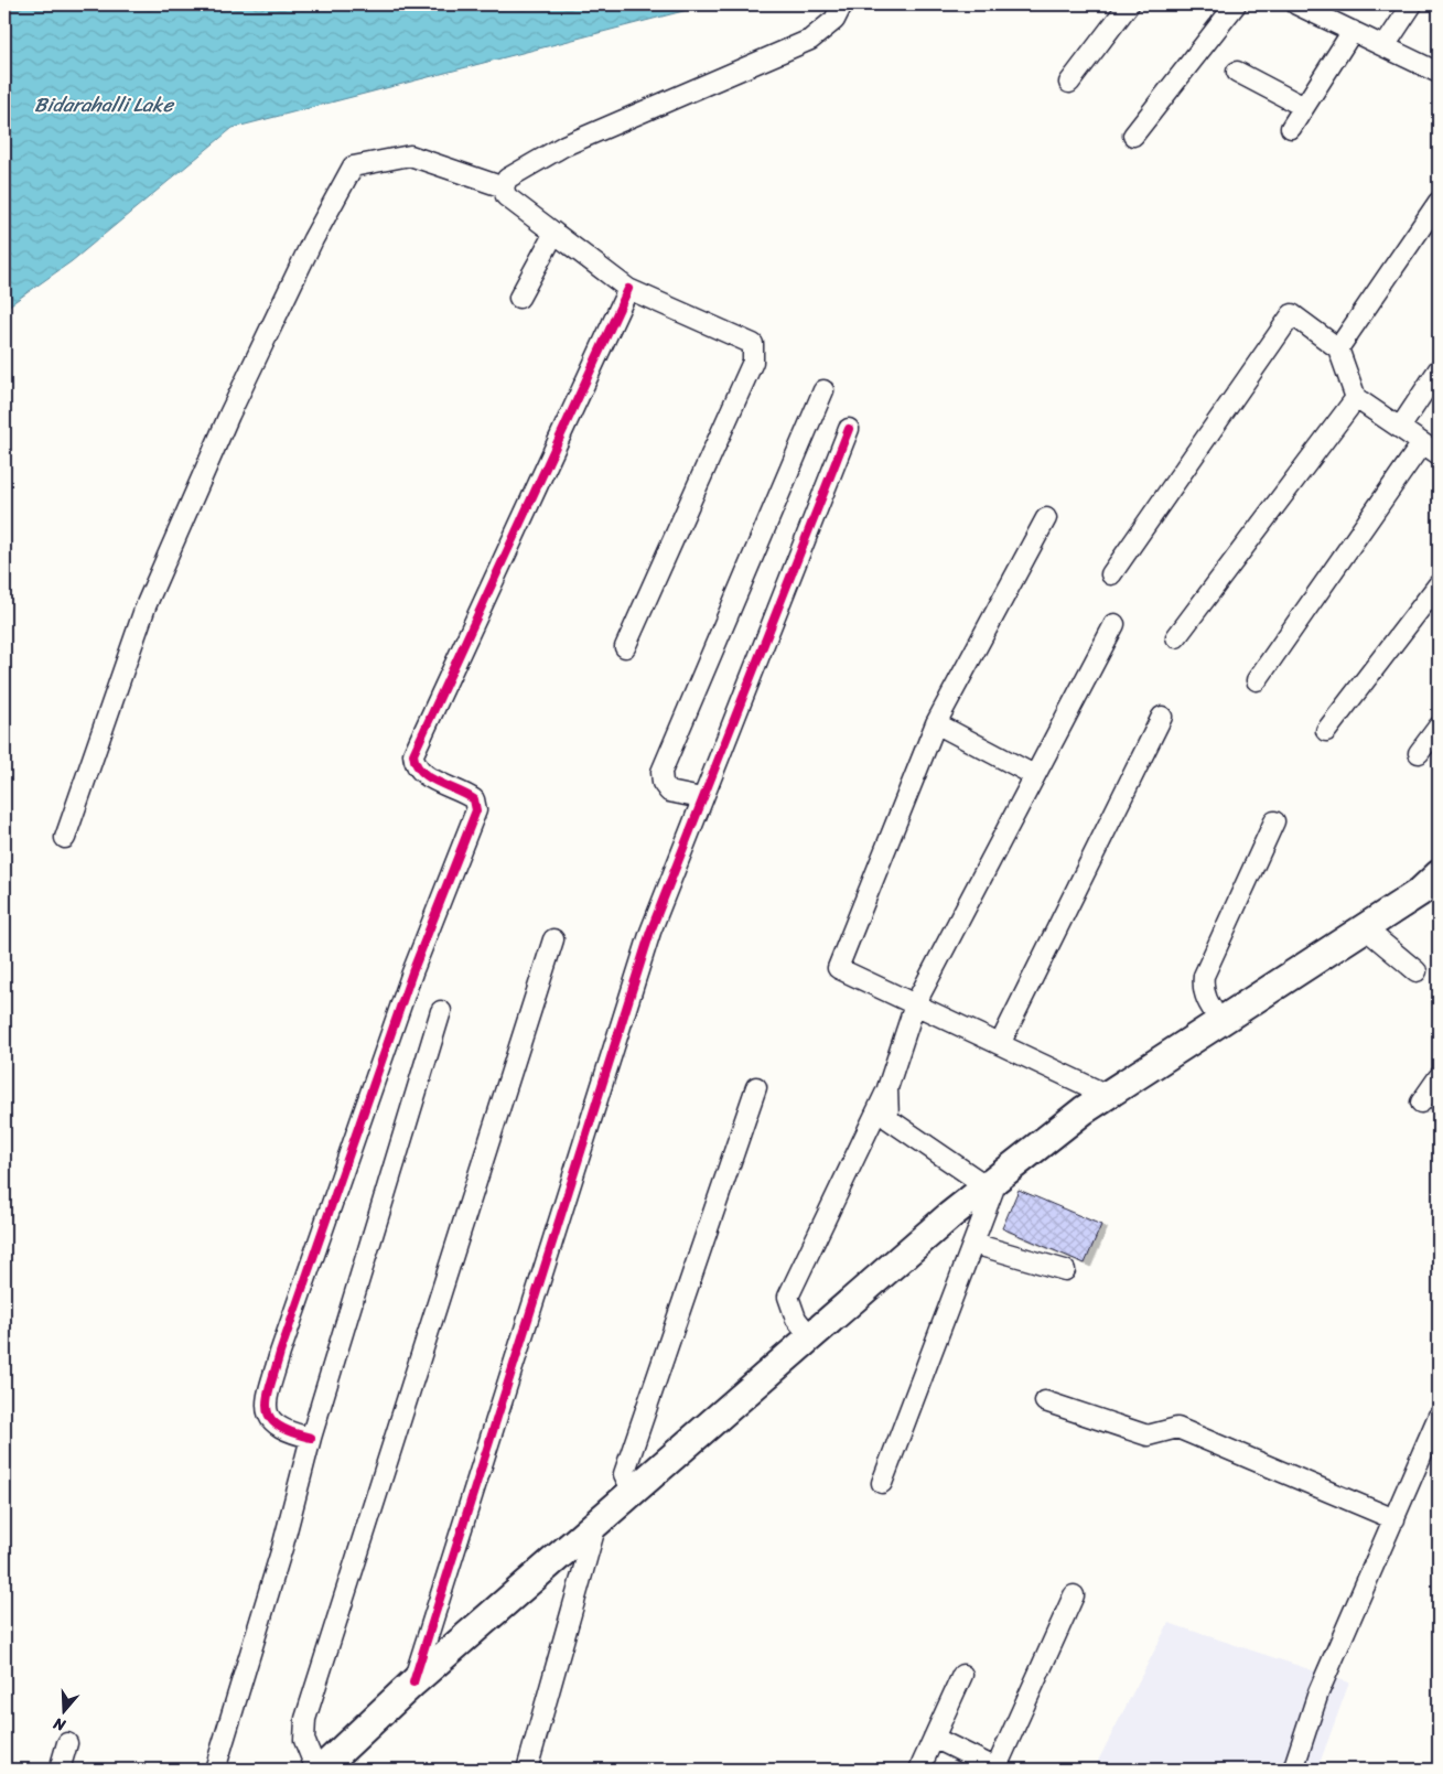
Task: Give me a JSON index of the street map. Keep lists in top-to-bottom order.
{
  "water": ["Bidarahalli Lake"],
  "north": "bottom"
}
